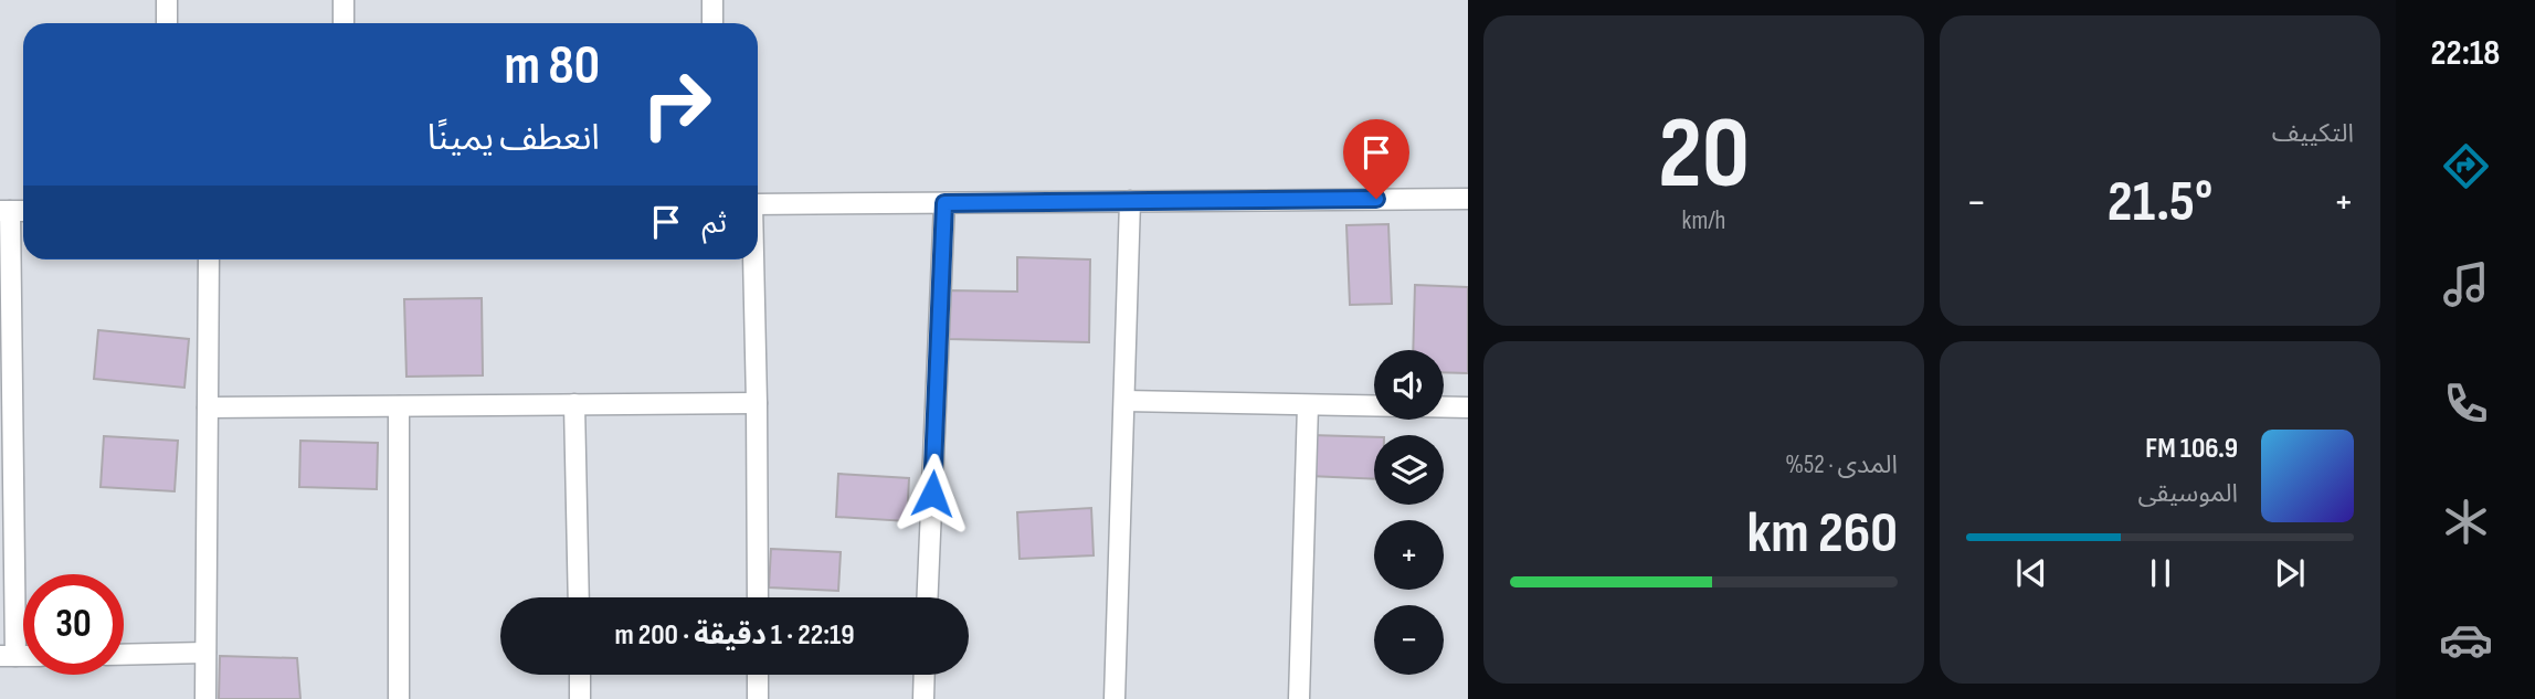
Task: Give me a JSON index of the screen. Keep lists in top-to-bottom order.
{
  "page": {
    "tabs": "22:18",
    "tile": [
      "التكييف",
      ["20", "km/h"],
      ["المدى · 52%", "260 km"]
    ],
    "turn": ["80 m", "انعطف يمينًا"],
    "heat": ["−", "21.5°", "+"],
    "then": "ثم",
    "map_buttons": ["+", "−"],
    "song": ["106.9 FM", "الموسيقى"],
    "limit": "30",
    "trip": "22:19 · 1 دقيقة · 200 m"
  }
}
